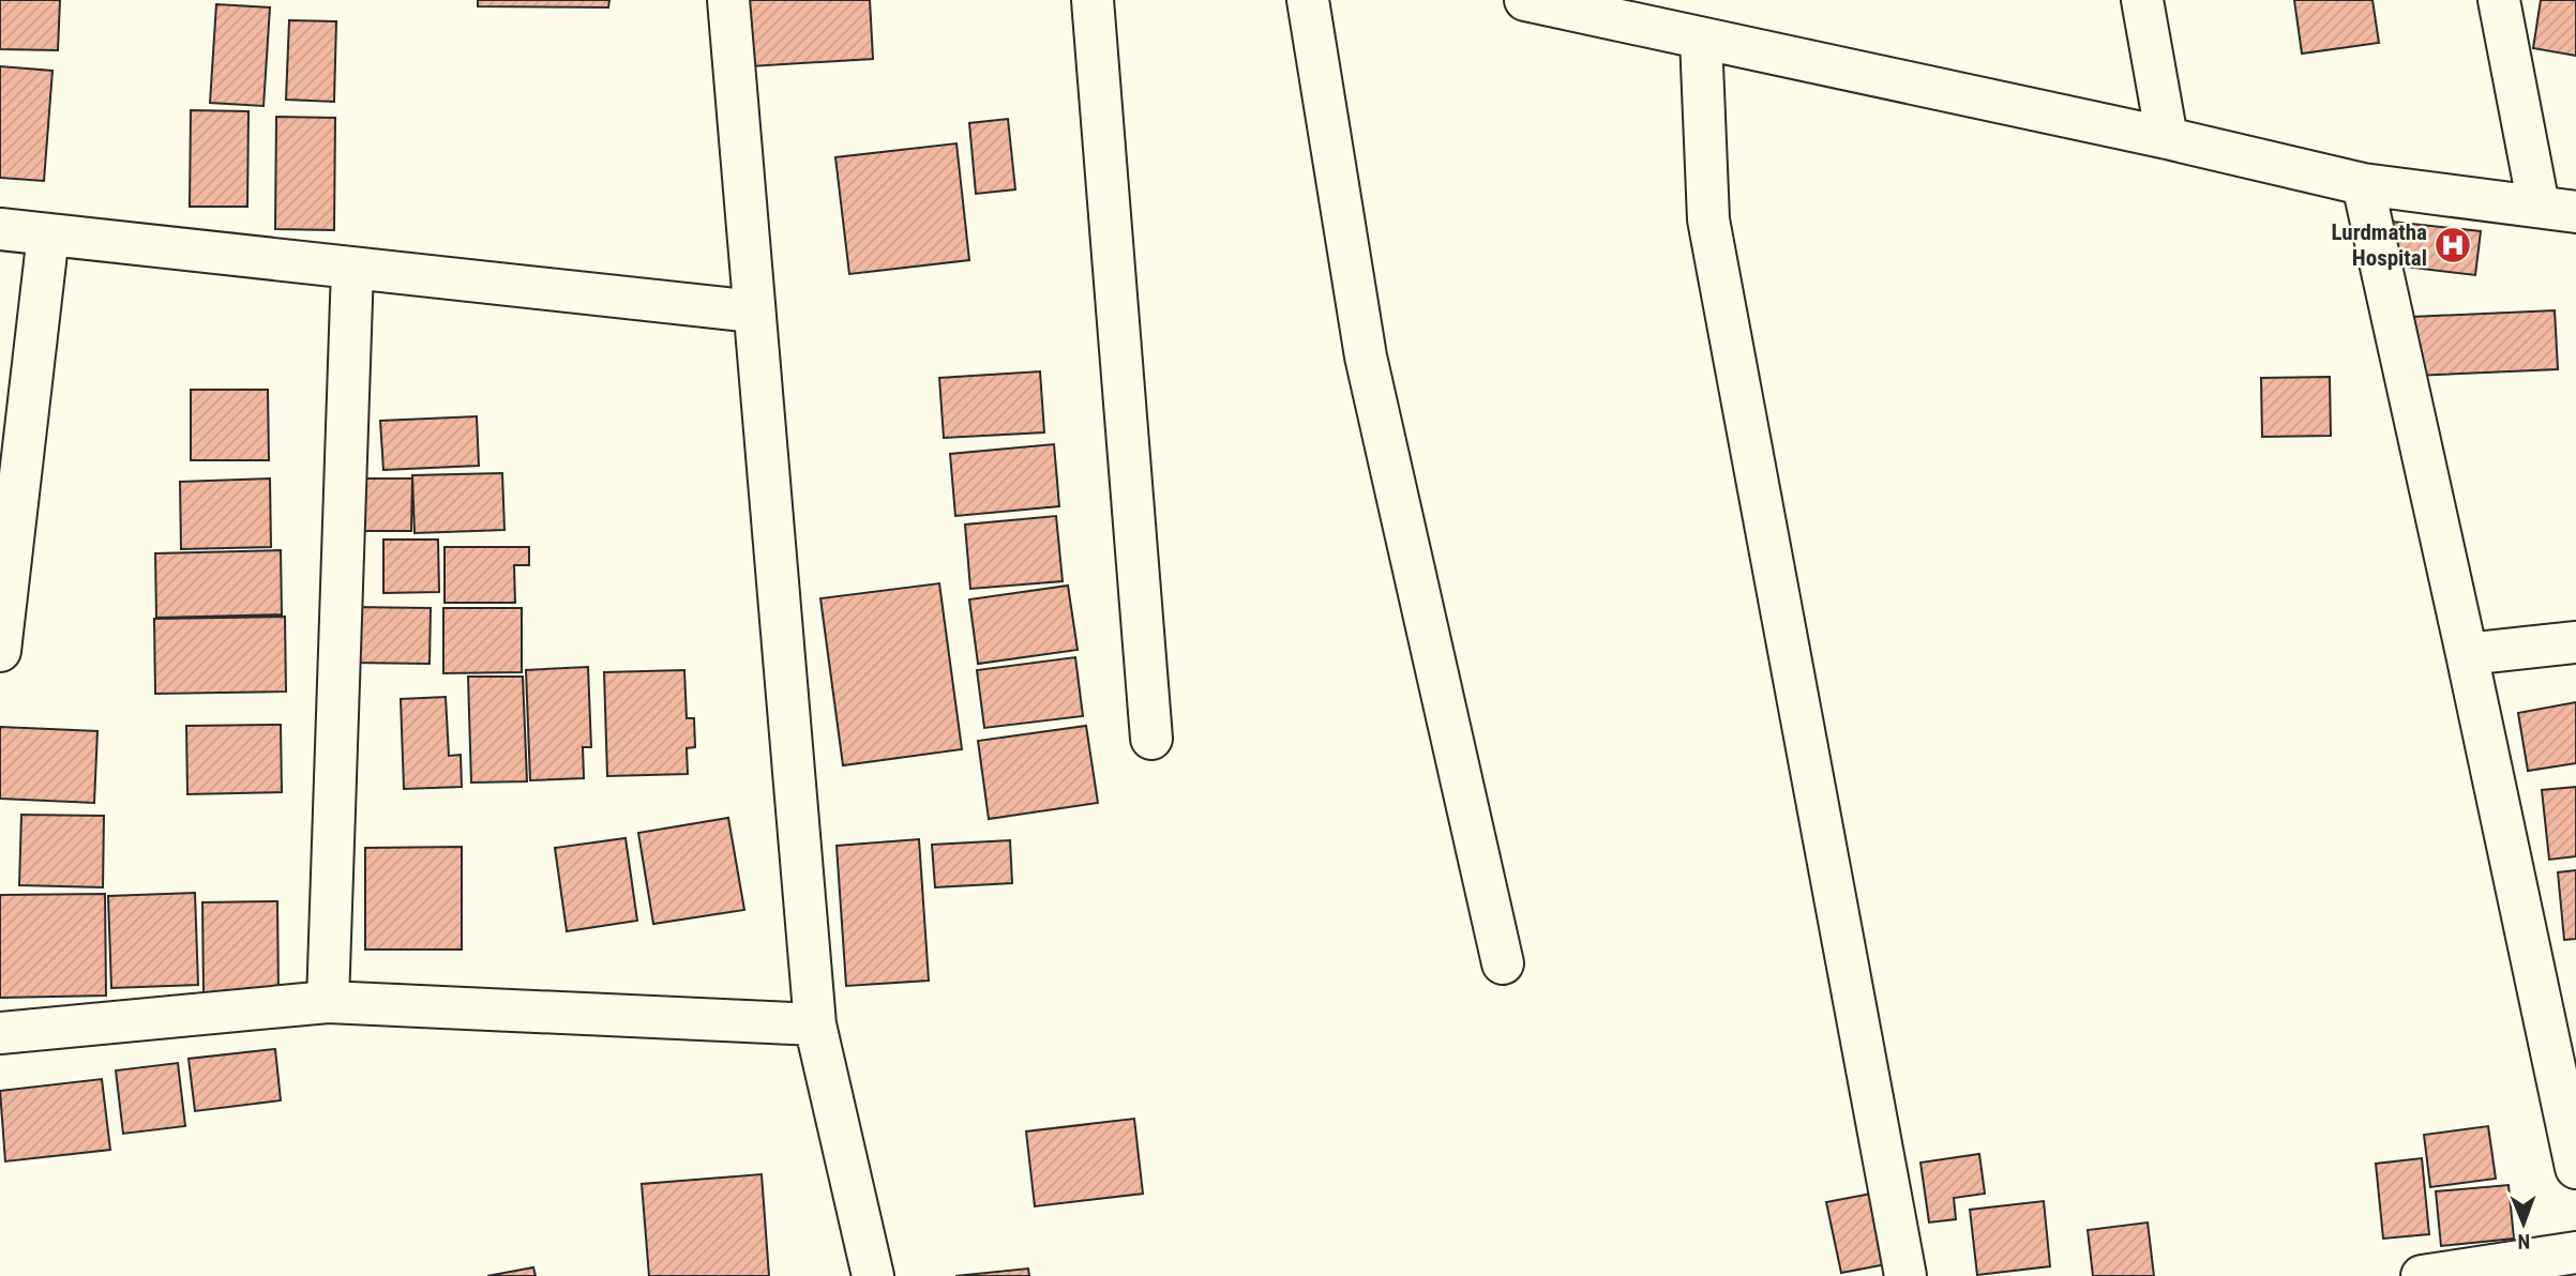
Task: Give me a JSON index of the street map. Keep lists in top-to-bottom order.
{
  "places": {
    "hospital": ["Lurdmatha Hospital"]
  },
  "north": "bottom"
}
